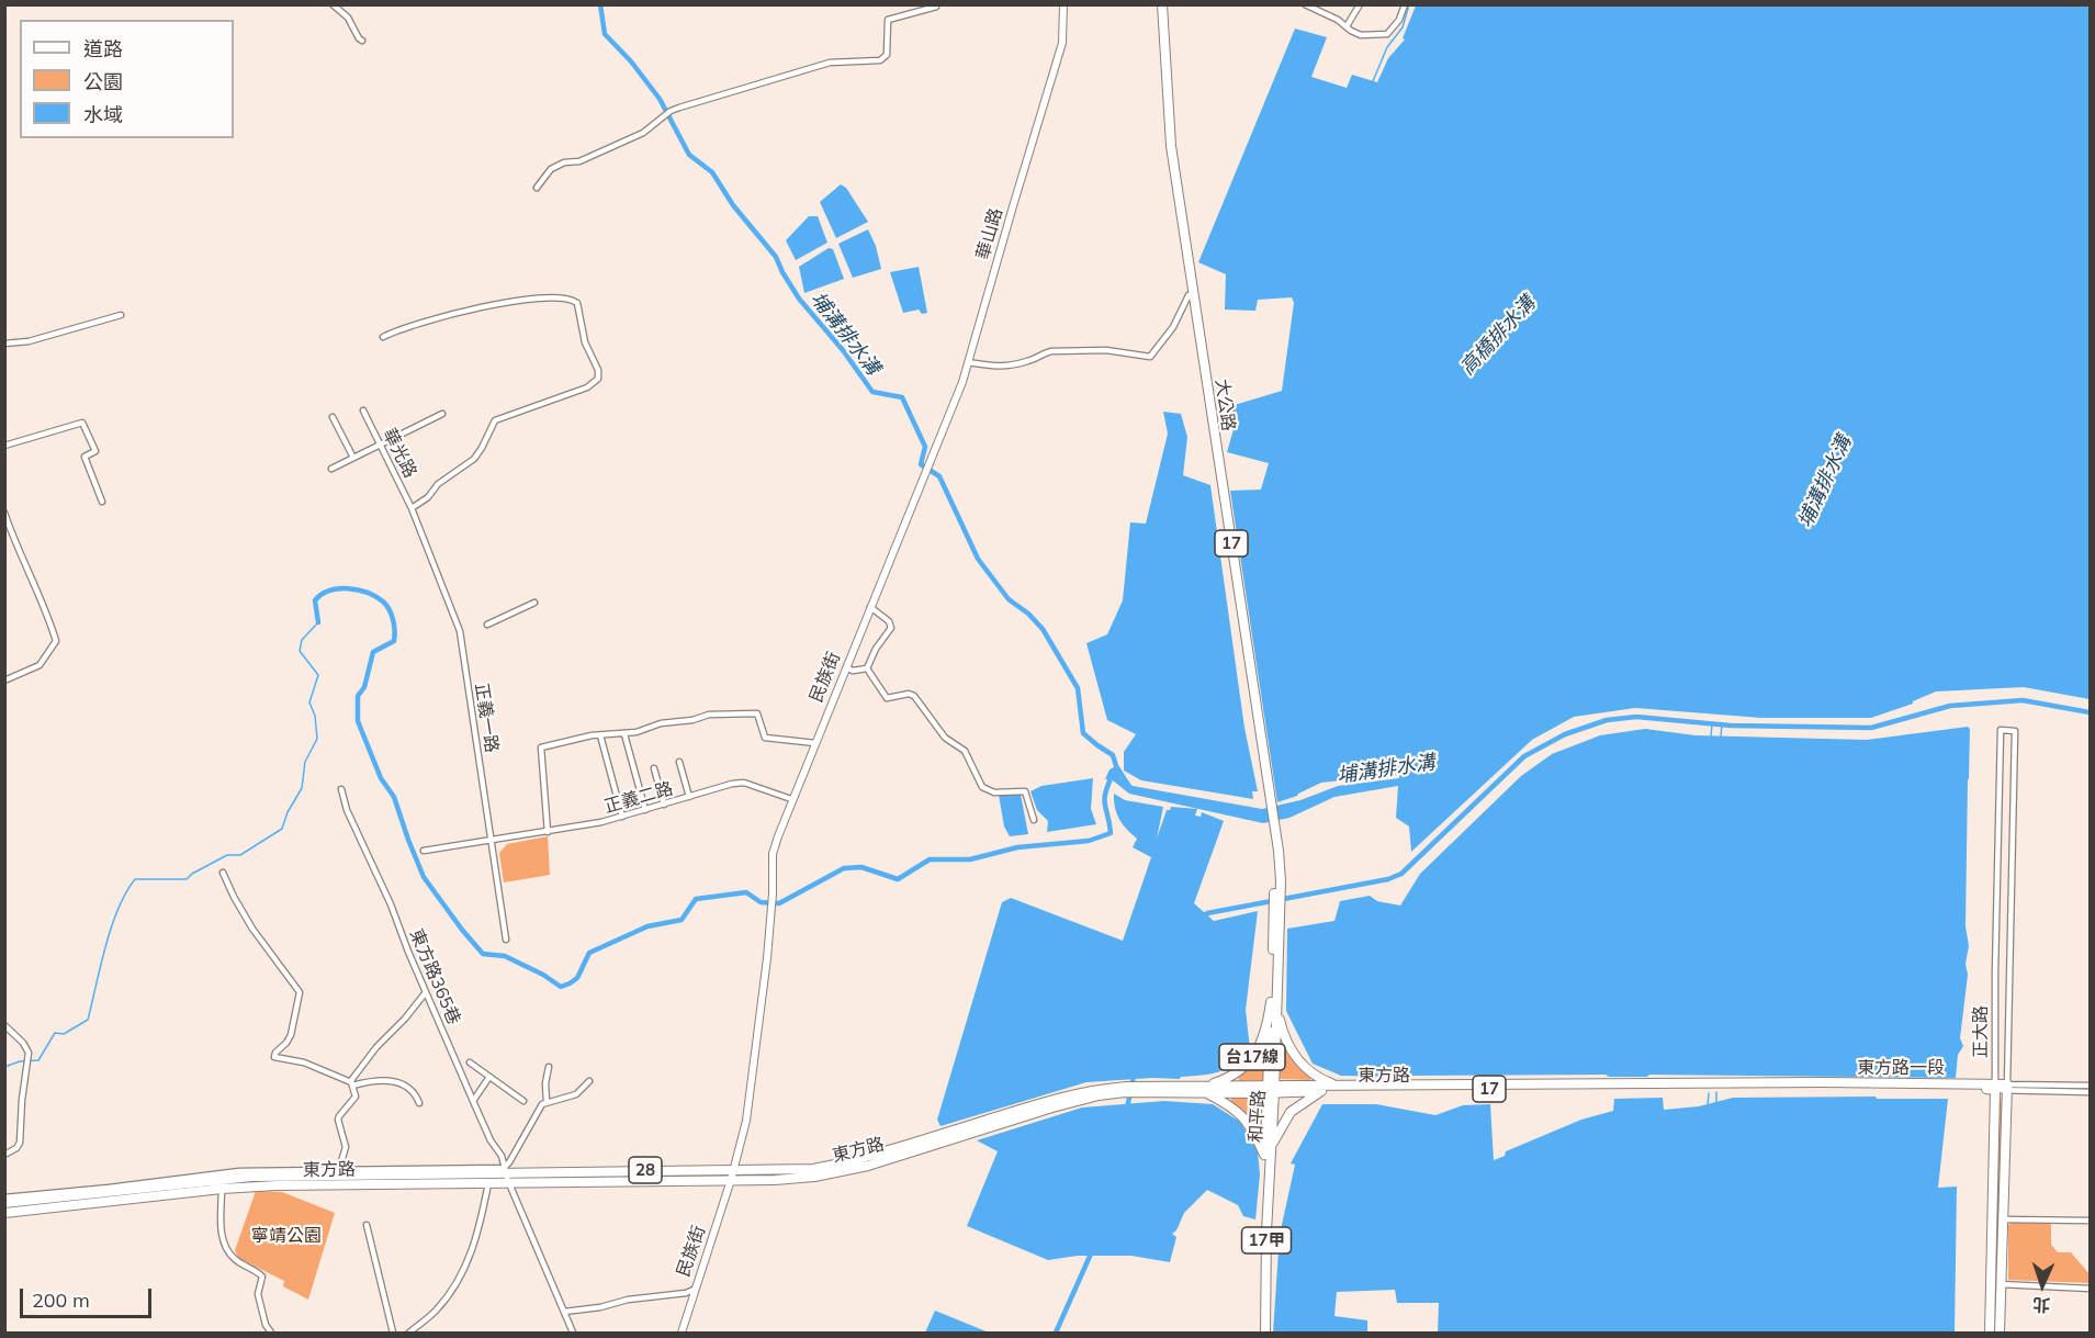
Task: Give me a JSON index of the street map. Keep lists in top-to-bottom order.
{
  "streets": {
    "main road": [
      "大公路",
      "17",
      "正大路",
      "台17線",
      "東方路一段",
      "東方路",
      "和平路",
      "28",
      "17甲"
    ],
    "street": [
      "華山路",
      "華光路",
      "民族街",
      "正義一路",
      "正義二路",
      "東方路365巷"
    ]
  },
  "crossings": [
    ["華山路", "民族街"],
    ["大公路", "和平路"],
    ["華光路", "正義一路"],
    ["民族街", "正義二路"],
    ["民族街", "東方路"],
    ["正義一路", "正義二路"],
    ["東方路365巷", "東方路"],
    ["正大路", "東方路一段"],
    ["台17線", "東方路"],
    ["台17線", "和平路"],
    ["東方路一段", "東方路"],
    ["東方路", "和平路"]
  ],
  "water": ["埔溝排水溝", "高橋排水溝"],
  "parks": ["寧靖公園"],
  "legend": ["道路", "公園", "水域"],
  "scale_bar": "200 m",
  "north": "bottom"
}
